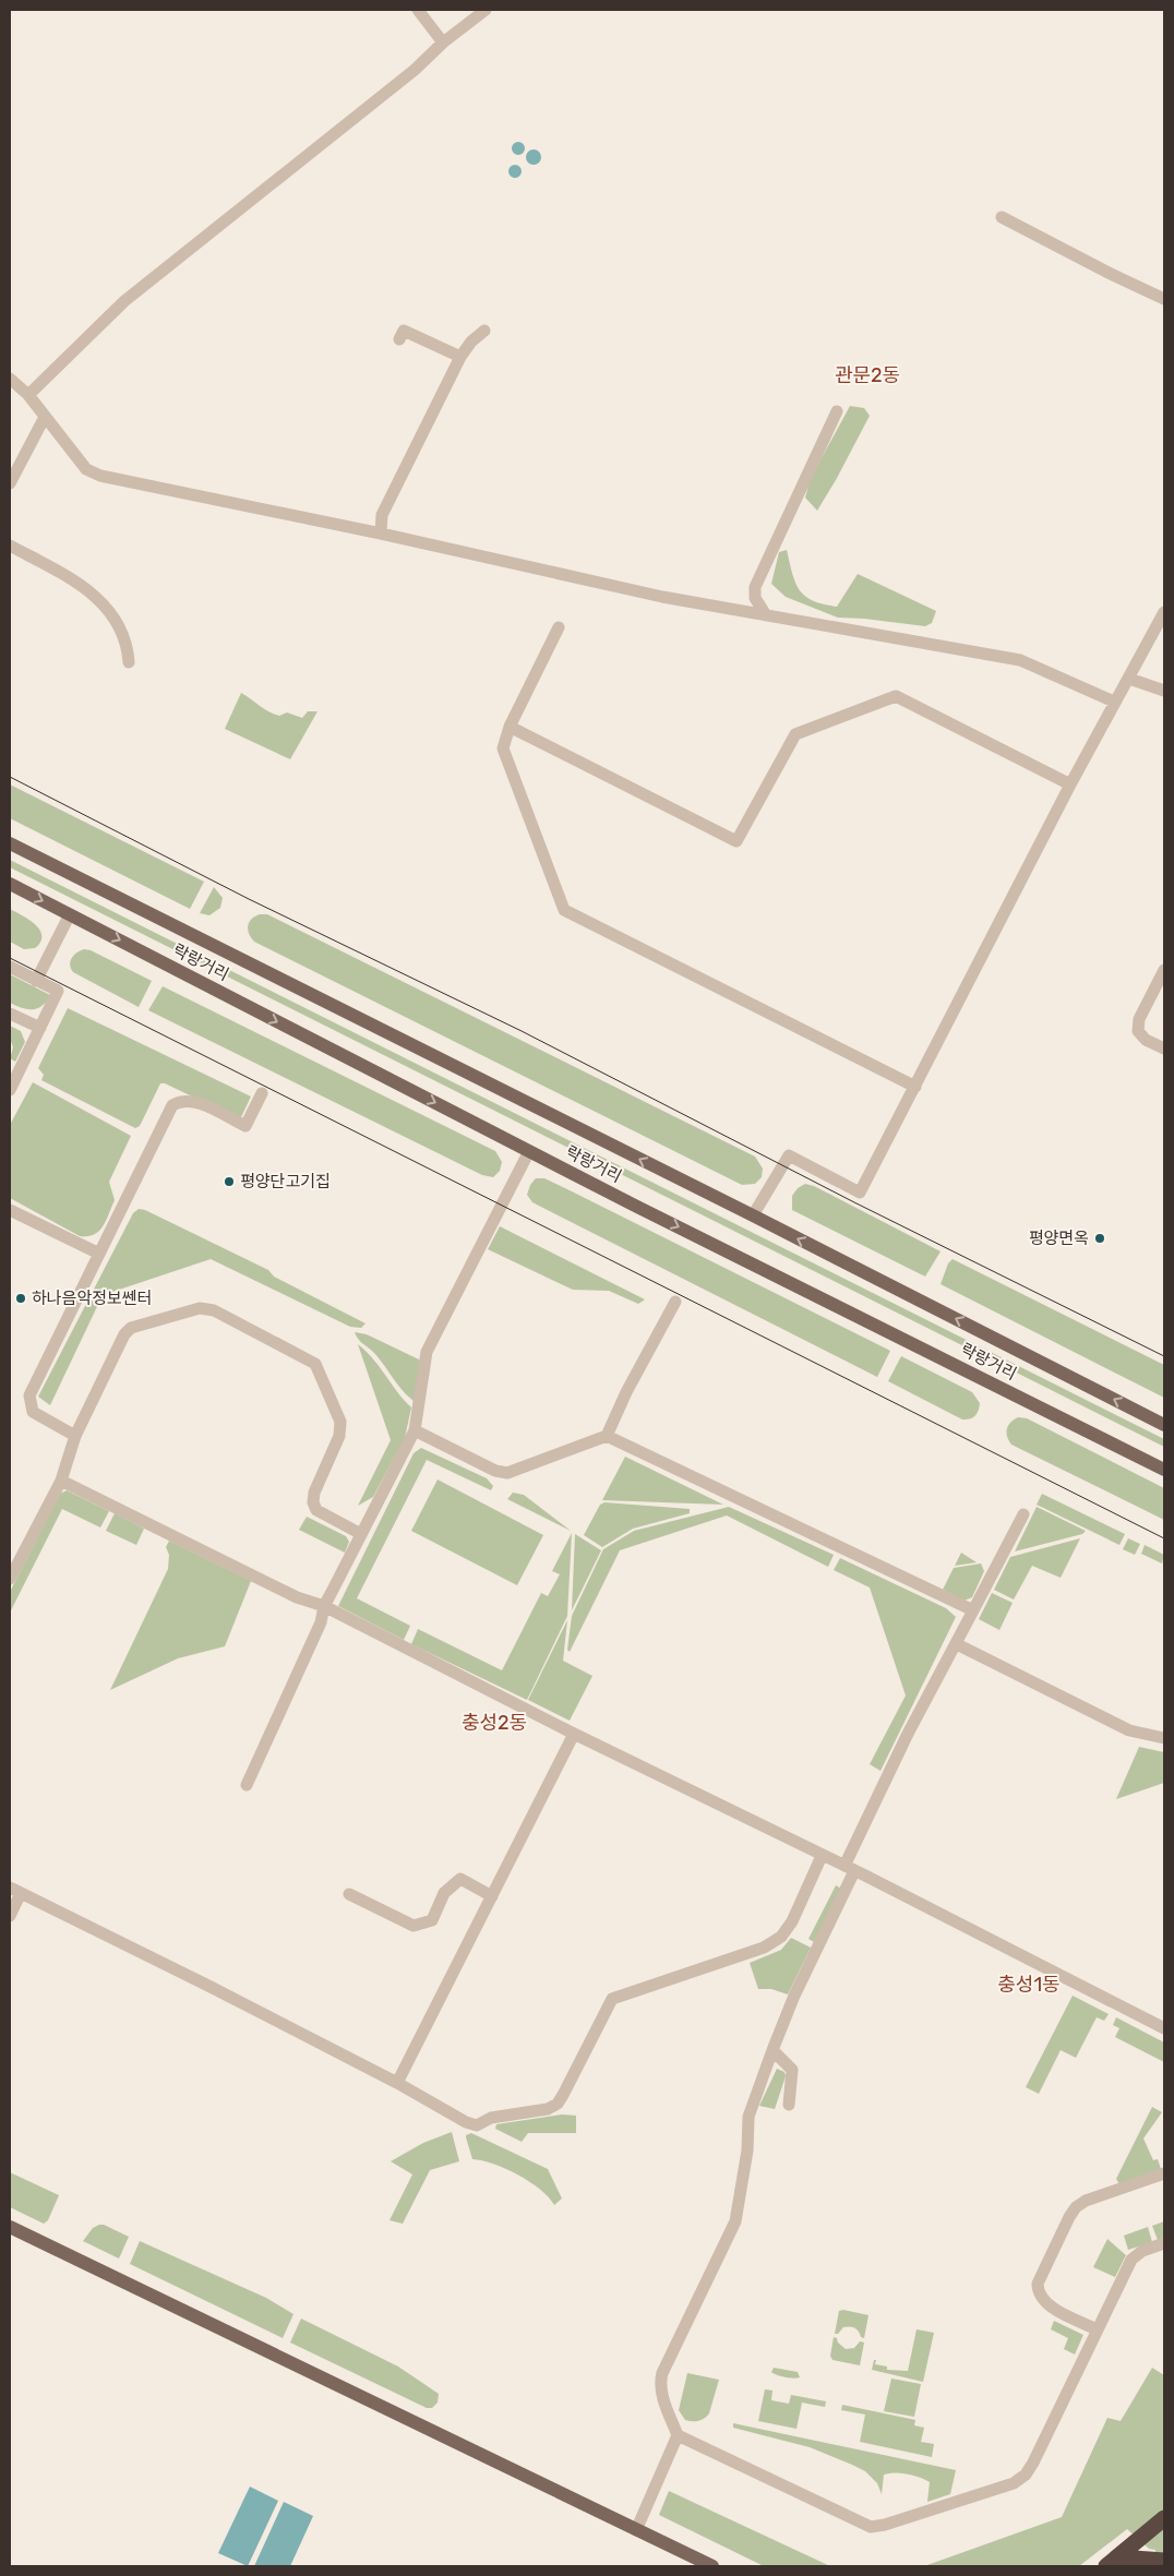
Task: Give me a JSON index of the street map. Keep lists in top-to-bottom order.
{
  "streets": {
    "main road": ["락랑거리"]
  },
  "districts": ["관문2동", "충성2동", "충성1동"],
  "places": ["평양단고기집", "평양면옥", "하나음악정보쎈터"]
}
